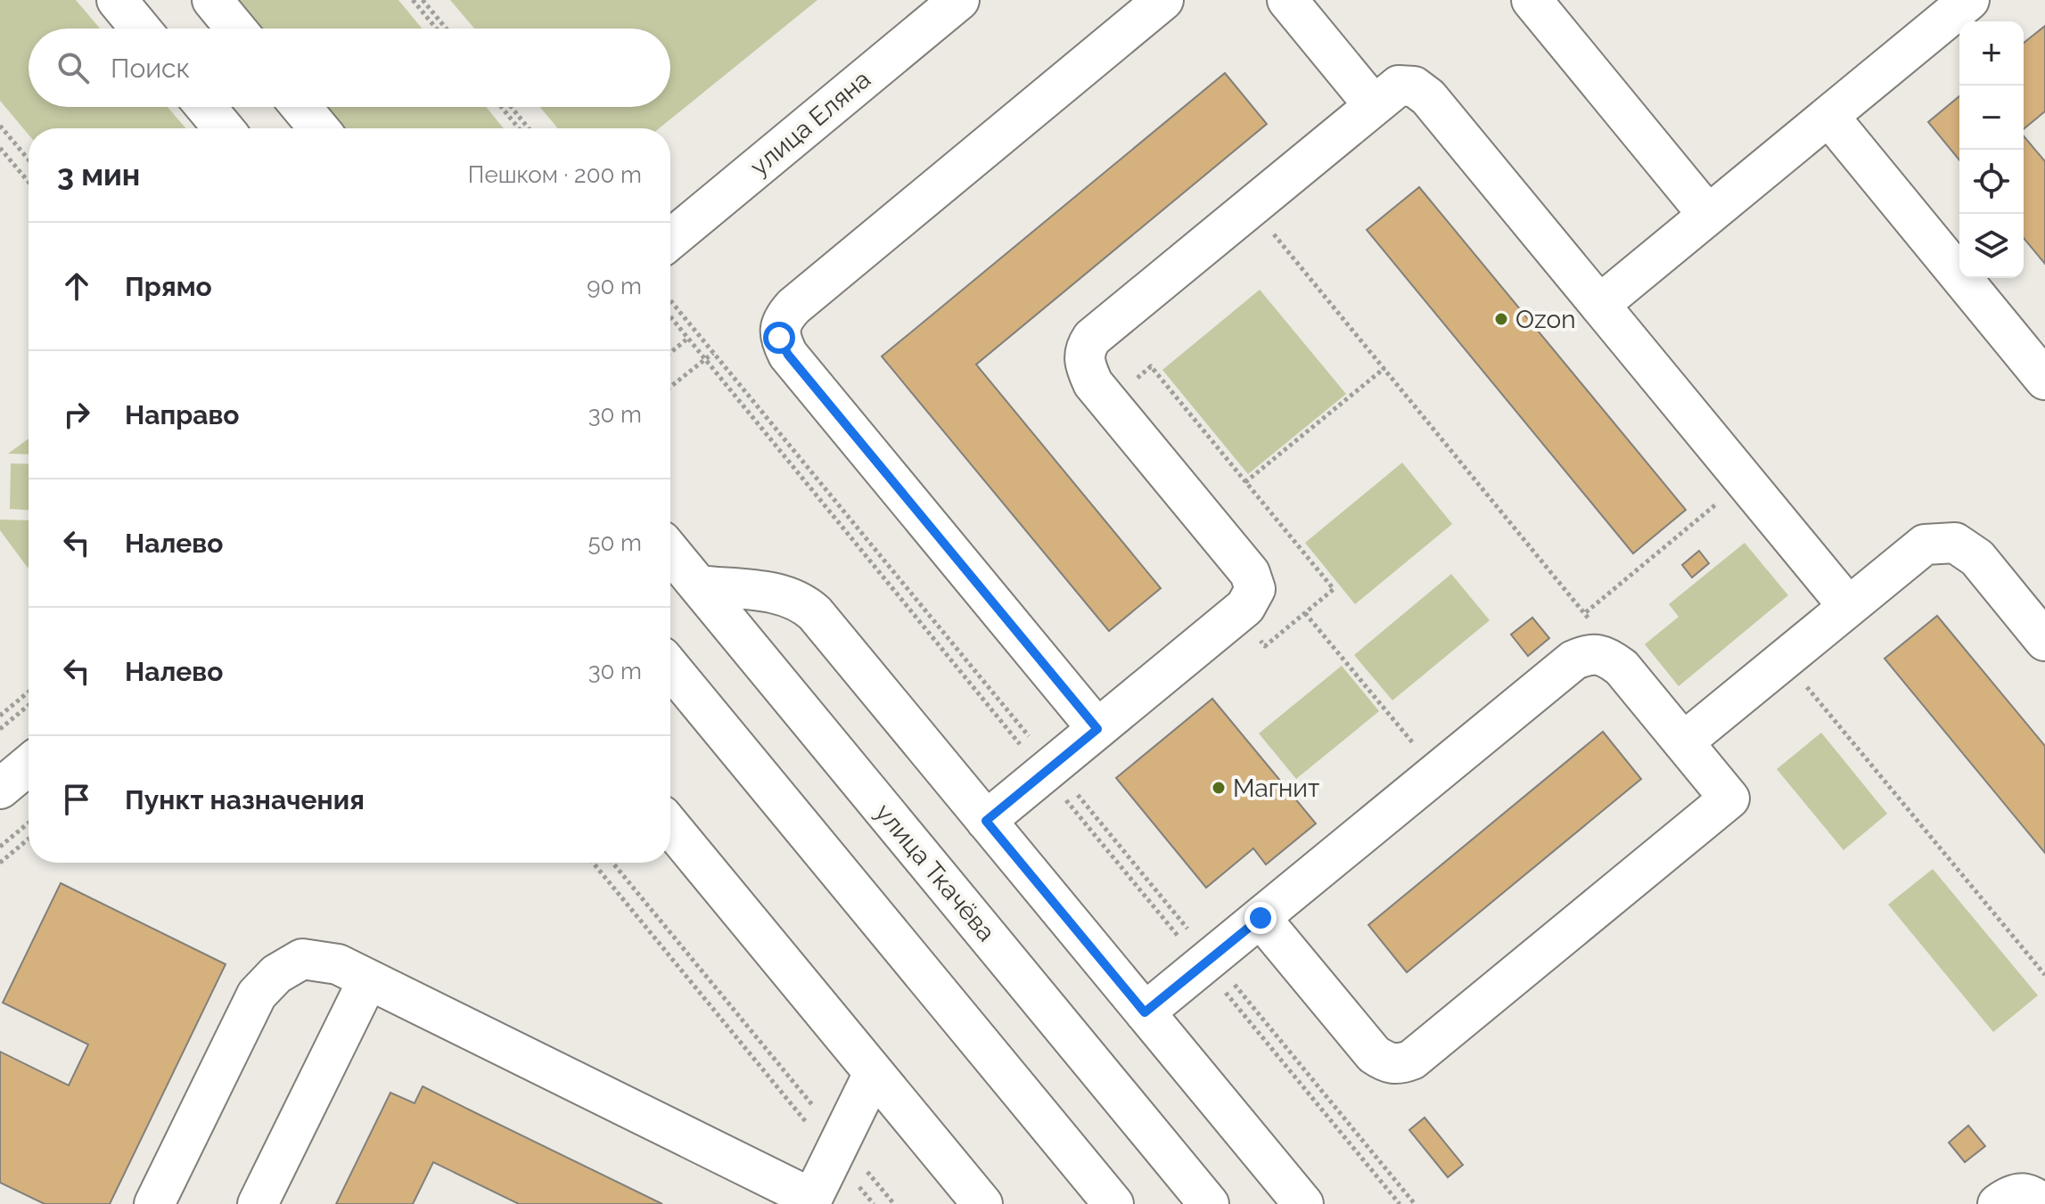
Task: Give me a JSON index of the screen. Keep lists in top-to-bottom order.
{
  "streets": {
    "street": ["улица Еляна", "улица Ткачёва"]
  },
  "places": ["Ozon", "Магнит"],
  "page": {
    "map_buttons": ["+", "−"],
    "search": "Поиск",
    "heading": ["3 мин", "Пешком · 200 m"],
    "list": [
      ["Прямо", "90 m"],
      ["Направо", "30 m"],
      ["Налево", "50 m"],
      ["Налево", "30 m"],
      "Пункт назначения"
    ]
  }
}
